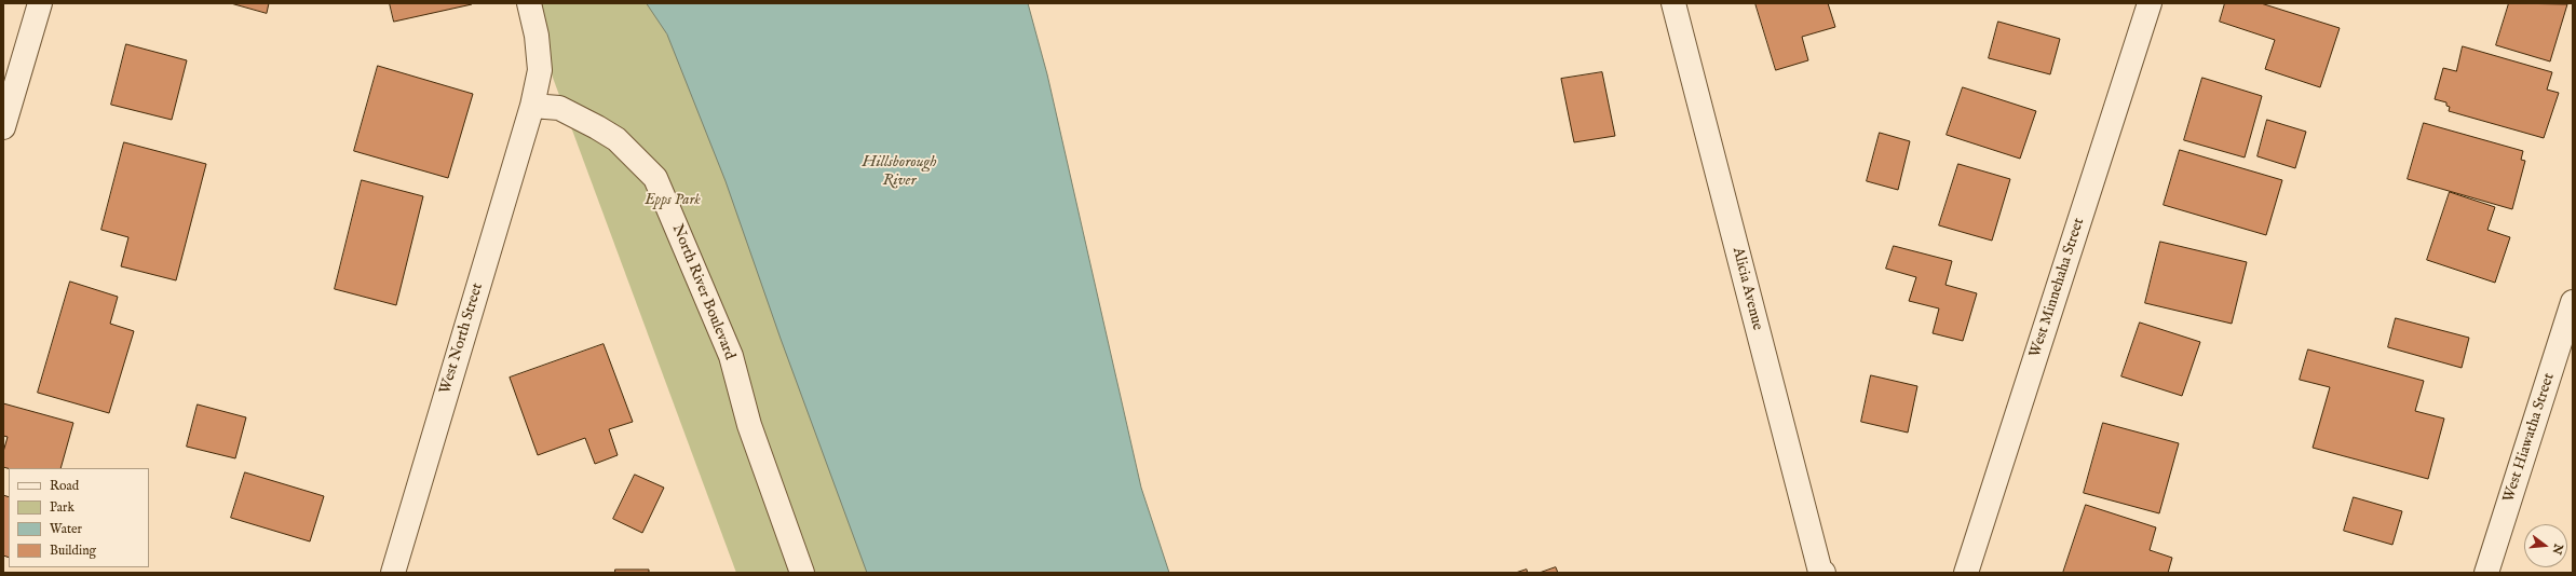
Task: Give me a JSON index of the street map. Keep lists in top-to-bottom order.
{
  "streets": {
    "street": [
      "West Minnehaha Street",
      "Alicia Avenue",
      "North River Boulevard",
      "West North Street",
      "West Hiawatha Street"
    ]
  },
  "crossings": [
    ["North River Boulevard", "West North Street"]
  ],
  "water": ["Hillsborough River"],
  "parks": ["Epps Park"],
  "legend": [
    "Road",
    "Park",
    "Water",
    "Building"
  ],
  "north": "right"
}
